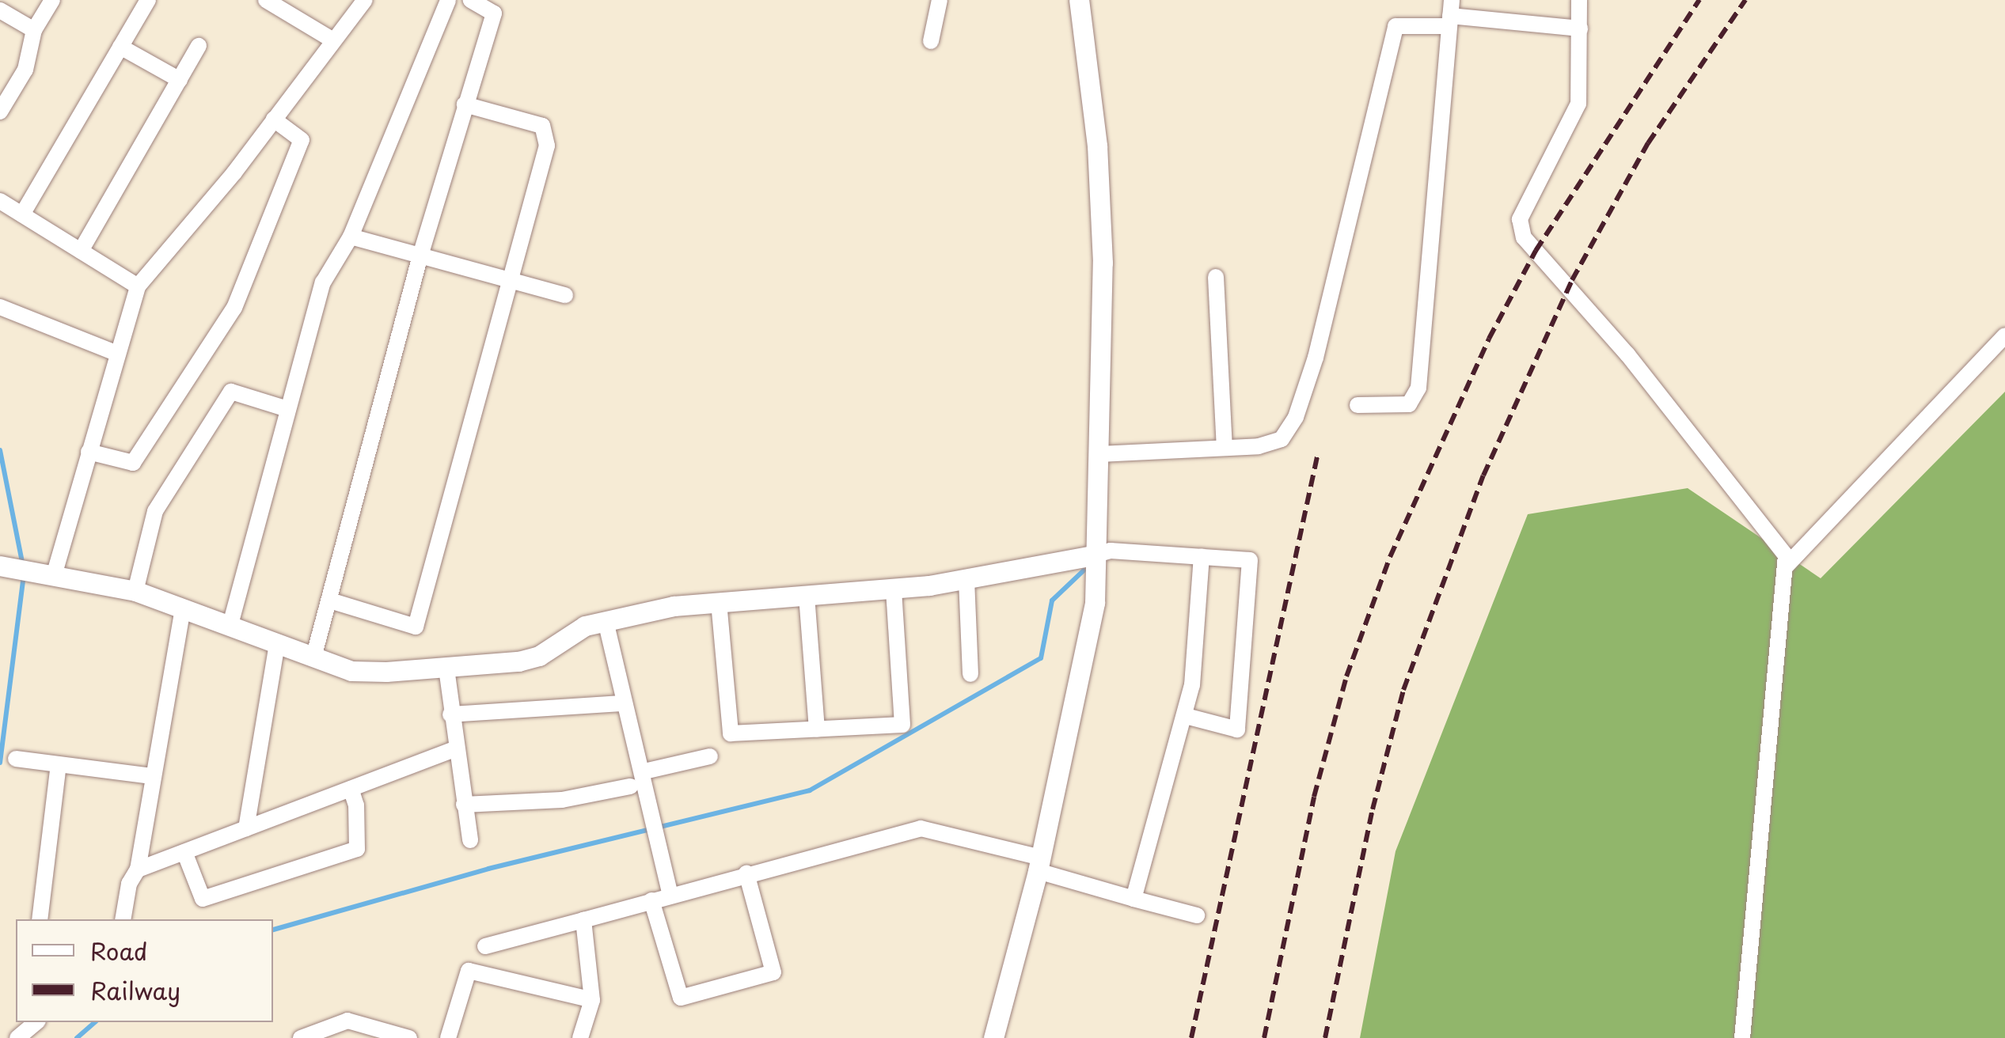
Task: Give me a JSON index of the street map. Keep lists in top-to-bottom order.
{
  "legend": ["Road", "Railway"]
}
